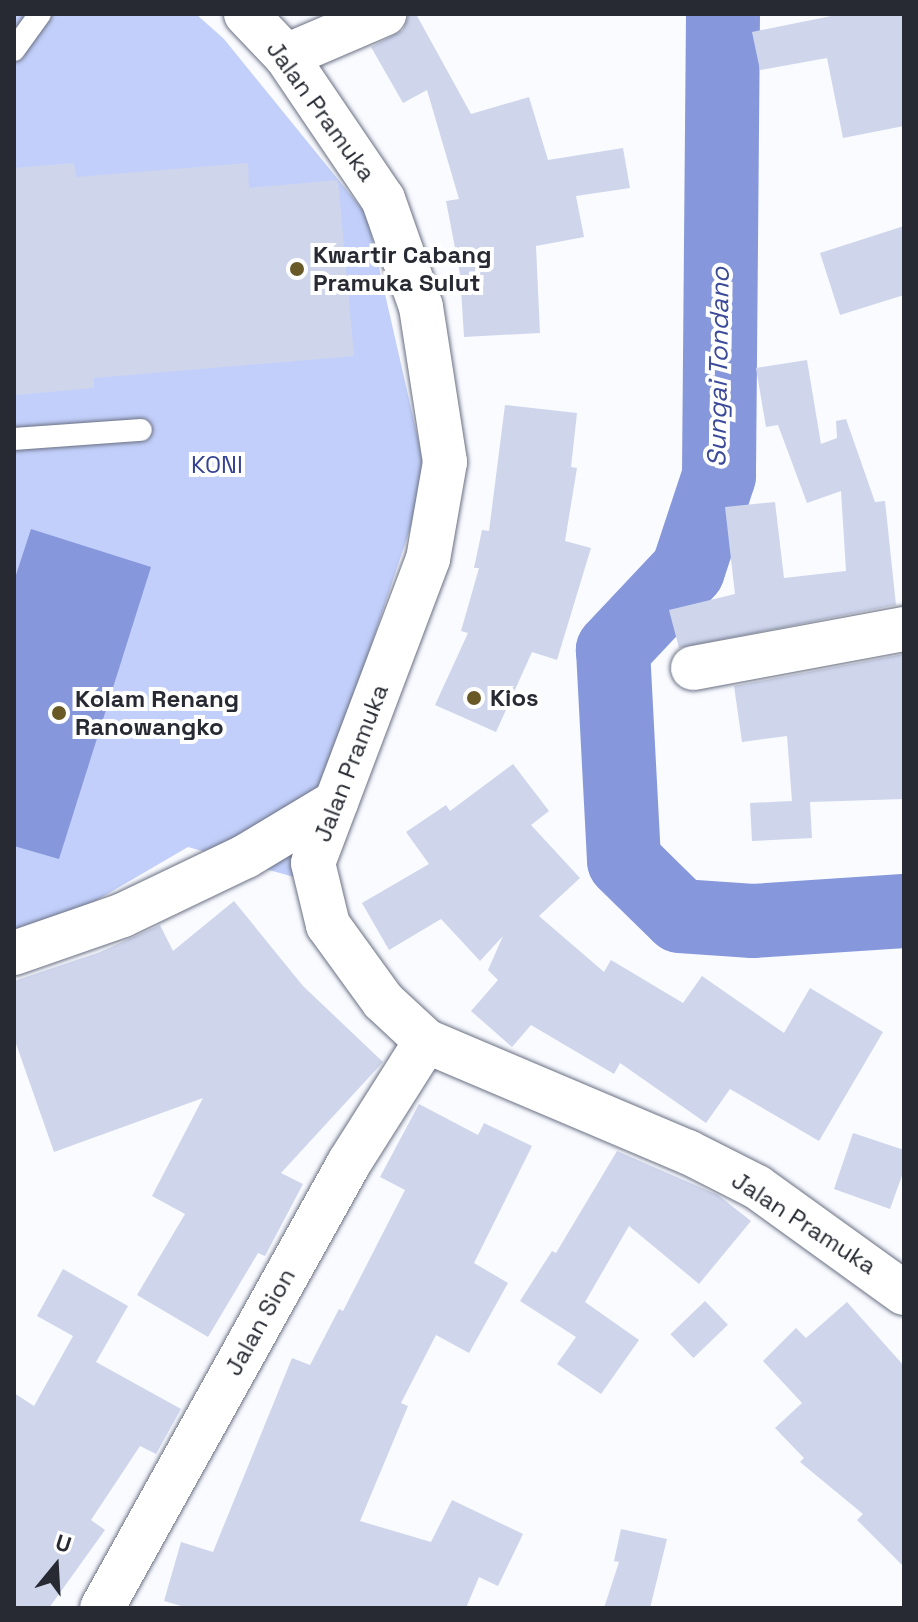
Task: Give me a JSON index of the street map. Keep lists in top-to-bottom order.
{
  "streets": {
    "street": ["Jalan Pramuka", "Jalan Sion"]
  },
  "crossings": [
    ["Jalan Pramuka", "Jalan Sion"]
  ],
  "water": ["Sungai Tondano"],
  "parks": ["KONI"],
  "places": ["Kwartir Cabang Pramuka Sulut", "Kios", "Kolam Renang Ranowangko"],
  "north": "top"
}
